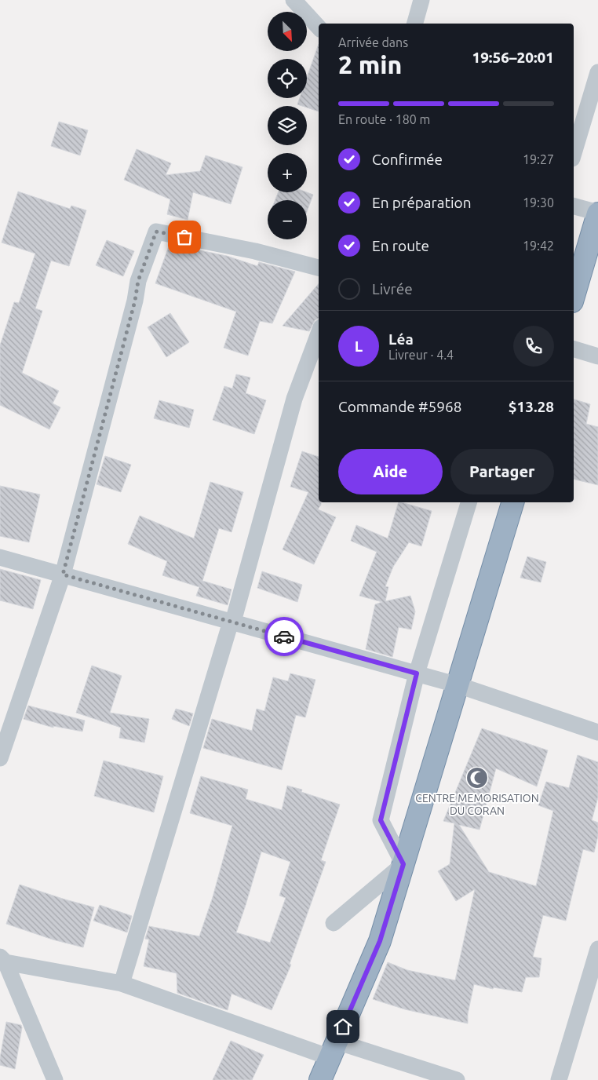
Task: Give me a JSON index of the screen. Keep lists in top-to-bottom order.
{
  "places": {
    "mosque": ["CENTRE MEMORISATION DU CORAN"]
  },
  "north": "bottom right",
  "page": {
    "map_buttons": ["+", "−"],
    "heading": ["2 min", "Arrivée dans", "19:56–20:01"],
    "panel": [
      "Léa",
      "Livreur · 4.4",
      "Commande #5968",
      "$13.28"
    ],
    "bar": "En route · 180 m",
    "list": [
      ["Confirmée", "19:27"],
      ["En préparation", "19:30"],
      ["En route", "19:42"],
      "Livrée"
    ],
    "round": "L",
    "buttons": ["Aide", "Partager"]
  }
}
